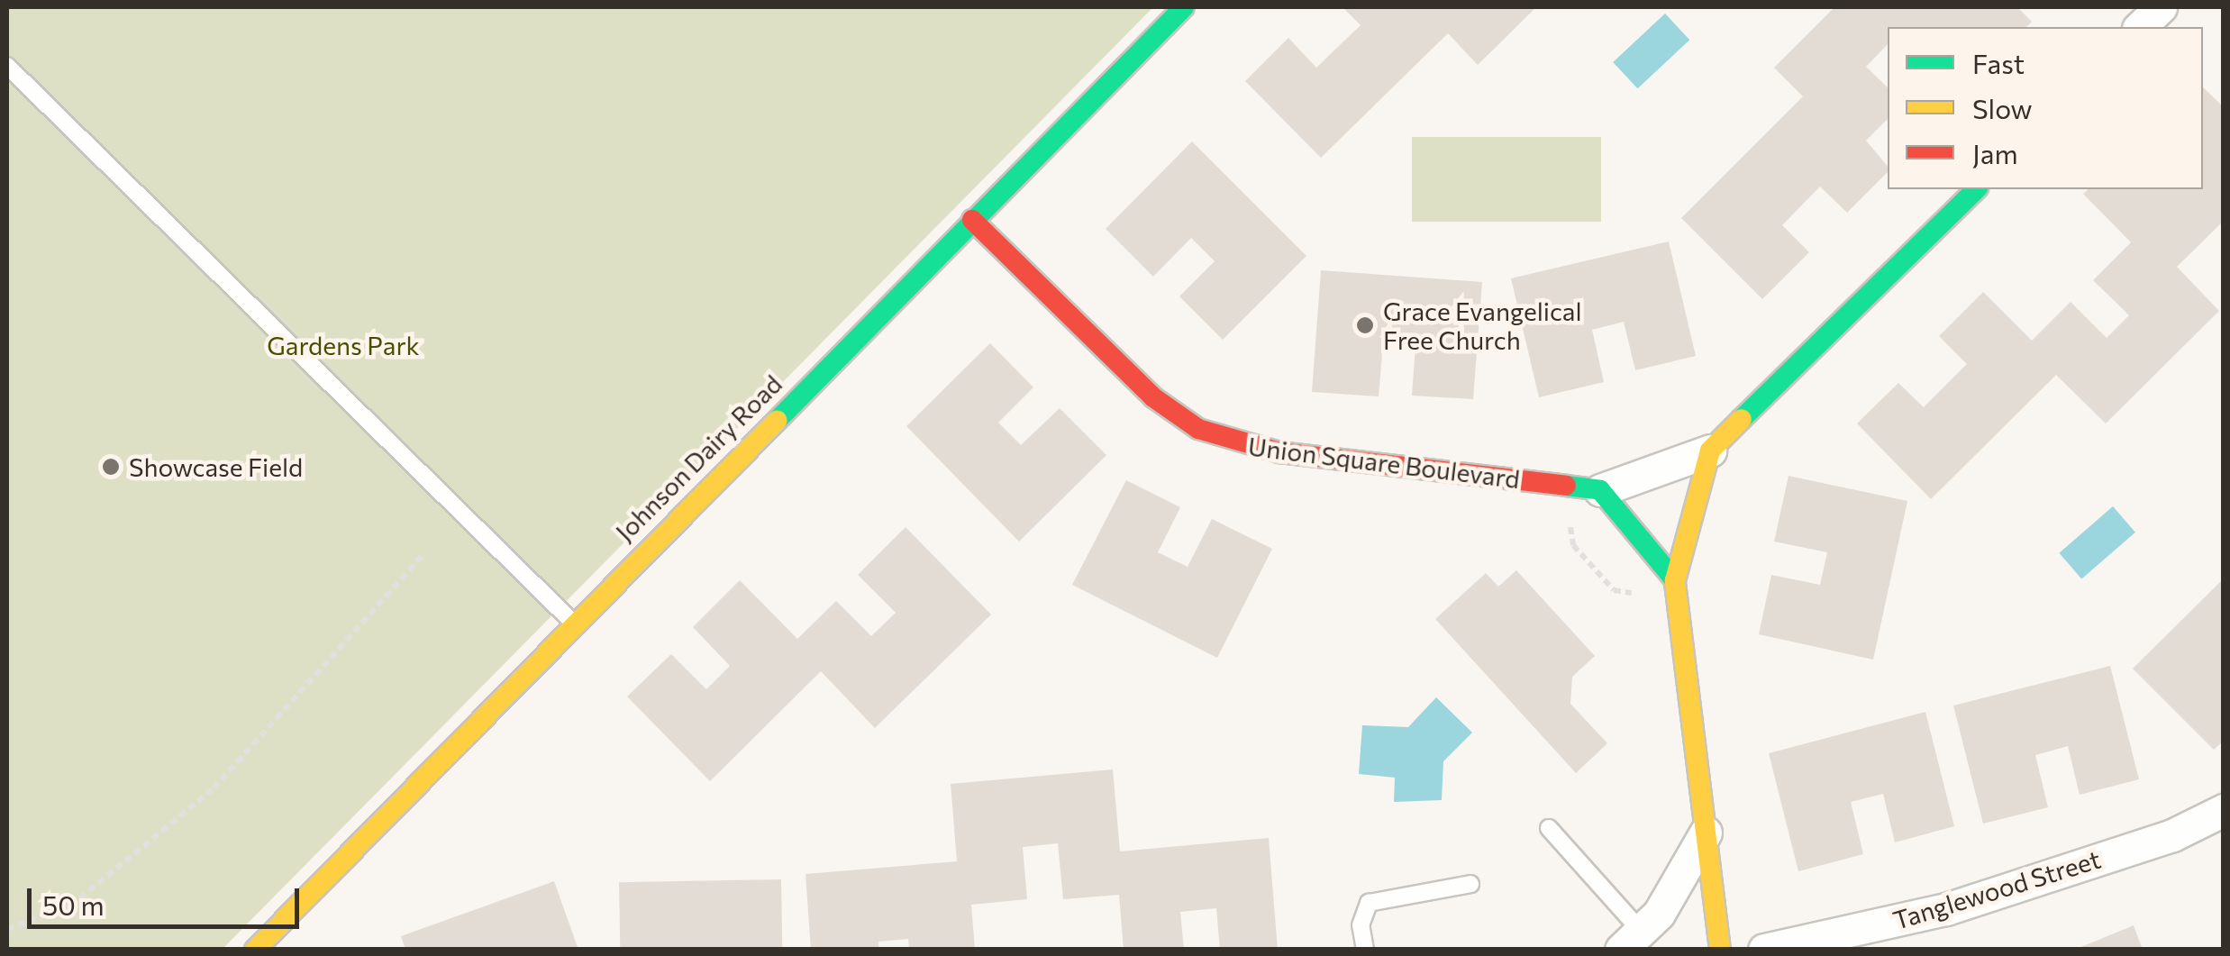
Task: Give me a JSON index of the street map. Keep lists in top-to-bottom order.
{
  "streets": {
    "street": ["Johnson Dairy Road", "Union Square Boulevard", "Tanglewood Street"]
  },
  "crossings": [
    ["Johnson Dairy Road", "Union Square Boulevard"]
  ],
  "parks": ["Gardens Park"],
  "places": ["Grace Evangelical Free Church", "Showcase Field"],
  "legend": ["Fast", "Slow", "Jam"],
  "scale_bar": "50 m"
}
